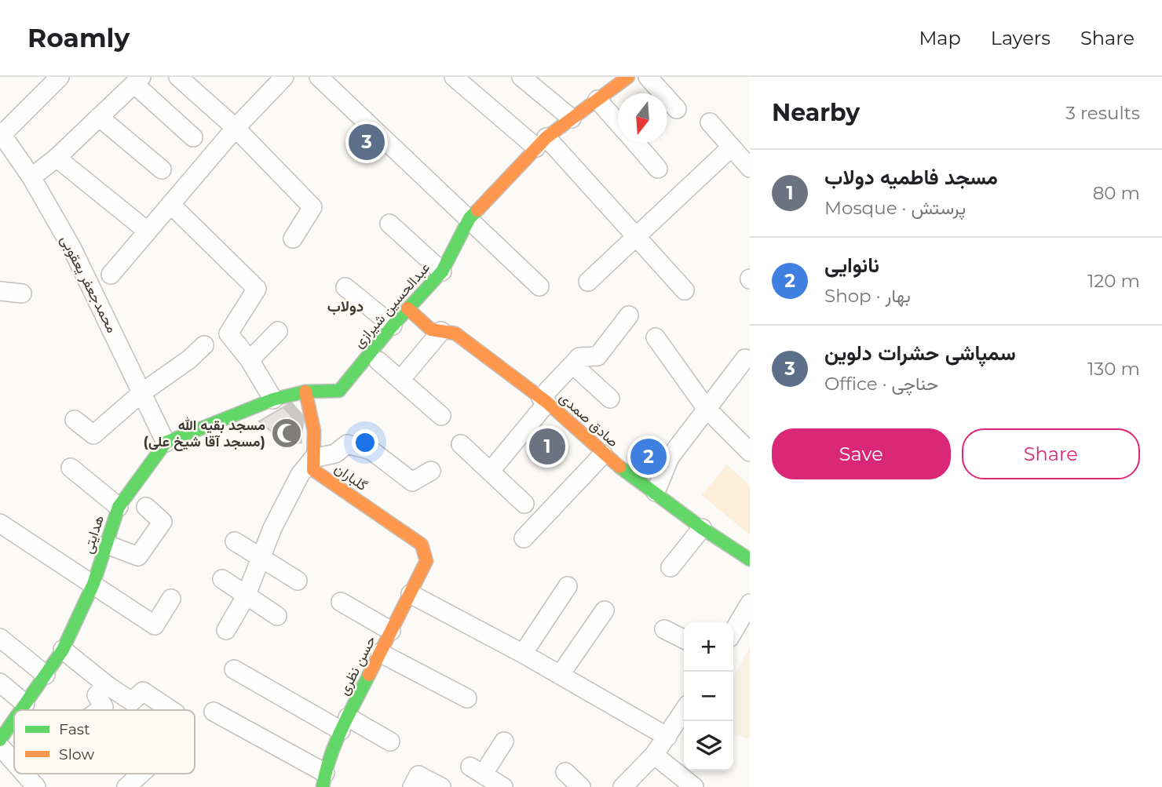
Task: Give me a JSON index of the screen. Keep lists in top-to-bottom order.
{
  "streets": {
    "street": [
      "محمدجعفر یعقوبی",
      "عبدالحسین شیرازی",
      "صادق صمدی",
      "گلباران",
      "هدایتی",
      "حسن نظری"
    ]
  },
  "crossings": [
    ["محمدجعفر یعقوبی", "هدایتی"],
    ["عبدالحسین شیرازی", "صادق صمدی"],
    ["گلباران", "حسن نظری"]
  ],
  "districts": ["دولاب"],
  "places": {
    "mosque": ["مسجد بقیه الله (مسجد آقا شیخ علی)"]
  },
  "legend": ["Fast", "Slow"],
  "north": "bottom",
  "page": {
    "header": "Roamly",
    "nav": ["Map", "Layers", "Share"],
    "heading": ["Nearby", "3 results"],
    "pins": ["3", "1", "2"],
    "list": [
      {
        "mark": "1",
        "name": "مسجد فاطمیه دولاب",
        "note": "Mosque · پرستش",
        "value": "80 m"
      },
      {
        "mark": "2",
        "name": "نانوایی",
        "note": "Shop · بهار",
        "value": "120 m"
      },
      {
        "mark": "3",
        "name": "سمپاشی حشرات دلوین",
        "note": "Office · حناچی",
        "value": "130 m"
      }
    ],
    "buttons": ["Save", "Share"],
    "map_buttons": ["+", "−"]
  }
}
